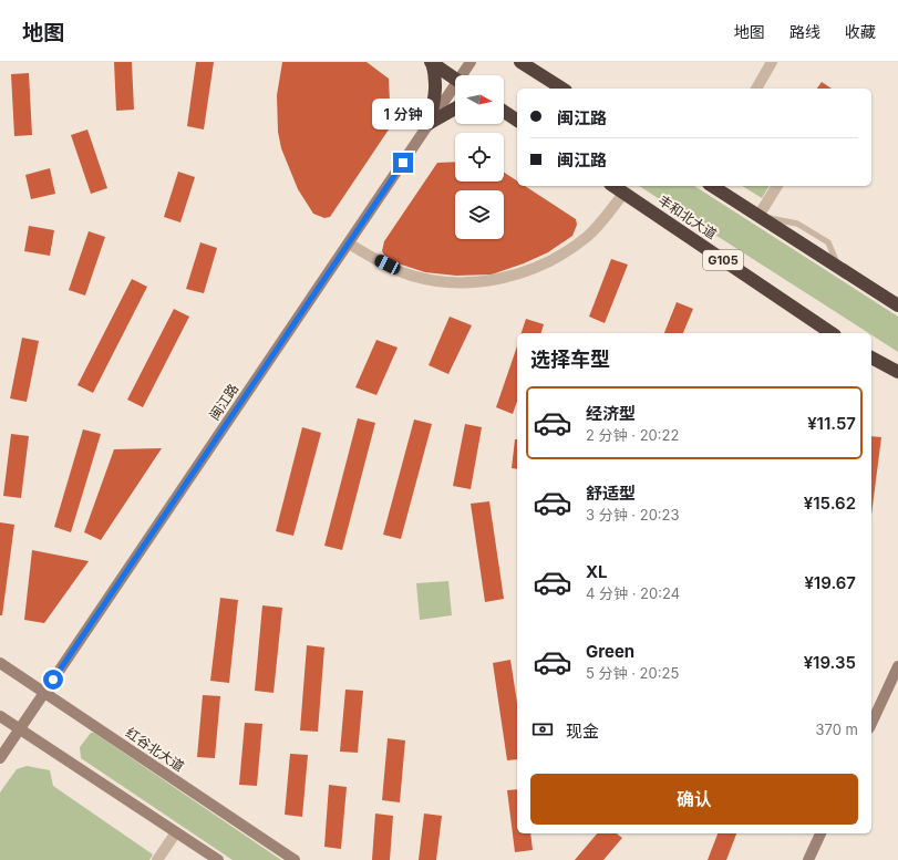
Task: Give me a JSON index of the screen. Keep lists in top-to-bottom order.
{
  "streets": {
    "highway": ["丰和北大道", "G105"],
    "street": ["闽江路", "红谷北大道"]
  },
  "crossings": [
    ["闽江路", "红谷北大道"]
  ],
  "north": "right",
  "page": {
    "header": "地图",
    "nav": ["地图", "路线", "收藏"],
    "banner": ["闽江路", "闽江路"],
    "bubble": "1 分钟",
    "heading": "选择车型",
    "list": [
      {
        "name": "经济型",
        "note": "2 分钟 · 20:22",
        "value": "¥11.57"
      },
      {
        "name": "舒适型",
        "note": "3 分钟 · 20:23",
        "value": "¥15.62"
      },
      {
        "name": "XL",
        "note": "4 分钟 · 20:24",
        "value": "¥19.67"
      },
      {
        "name": "Green",
        "note": "5 分钟 · 20:25",
        "value": "¥19.35"
      }
    ],
    "pay": ["现金", "370 m"],
    "buttons": "确认"
  }
}
